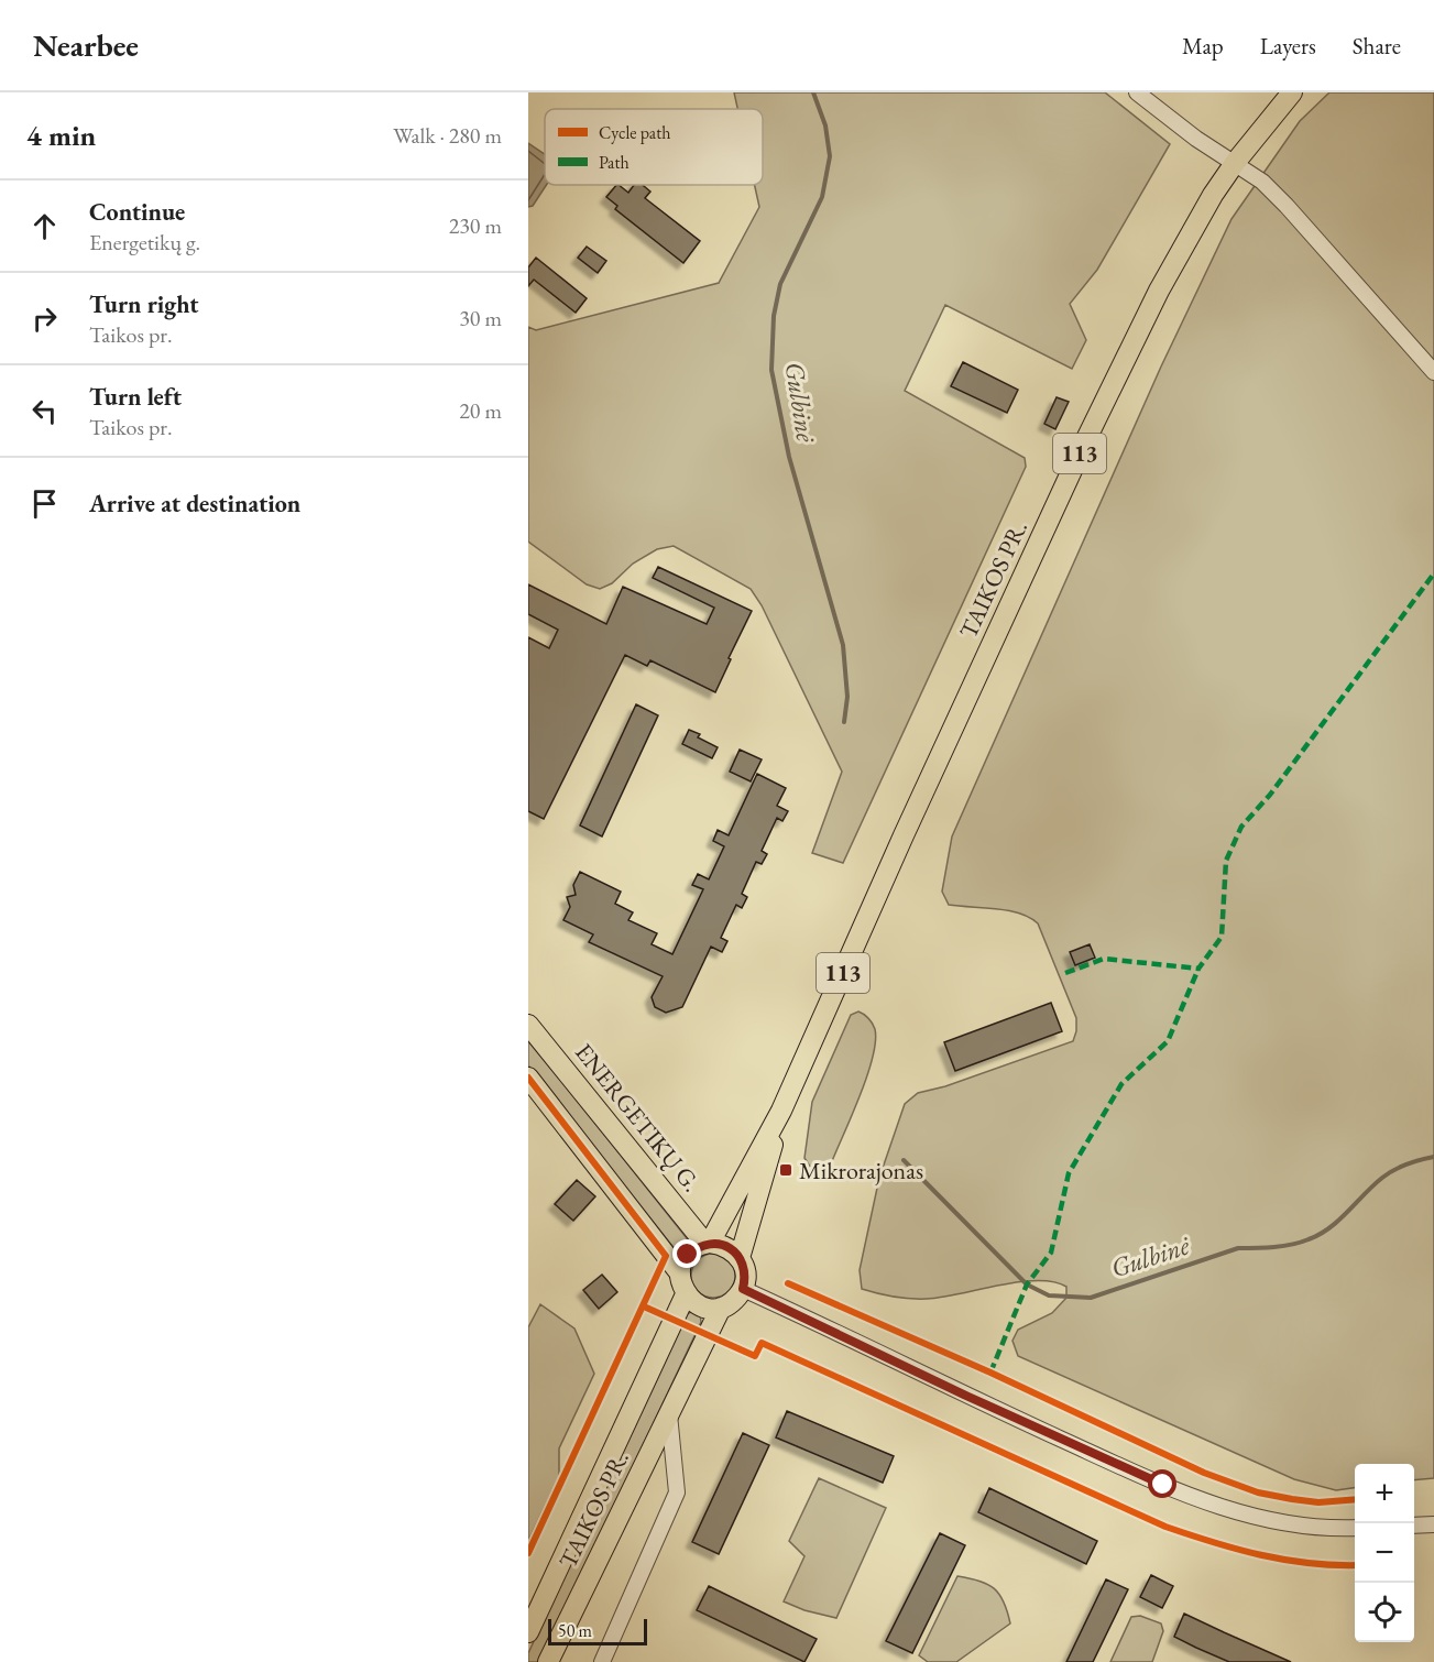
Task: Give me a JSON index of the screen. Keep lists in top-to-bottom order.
{
  "streets": {
    "main road": ["113", "TAIKOS PR.", "ENERGETIKŲ G."]
  },
  "crossings": [
    ["TAIKOS PR.", "ENERGETIKŲ G."]
  ],
  "water": ["Gulbinė"],
  "places": {
    "transit": ["Mikrorajonas"]
  },
  "legend": ["Cycle path", "Path"],
  "scale_bar": "50 m",
  "page": {
    "header": "Nearbee",
    "nav": ["Map", "Layers", "Share"],
    "heading": ["4 min", "Walk · 280 m"],
    "list": [
      ["Continue", "Energetikų g.", "230 m"],
      ["Turn right", "Taikos pr.", "30 m"],
      ["Turn left", "Taikos pr.", "20 m"],
      "Arrive at destination"
    ],
    "map_buttons": ["+", "−"],
    "scale": "50 m"
  }
}
